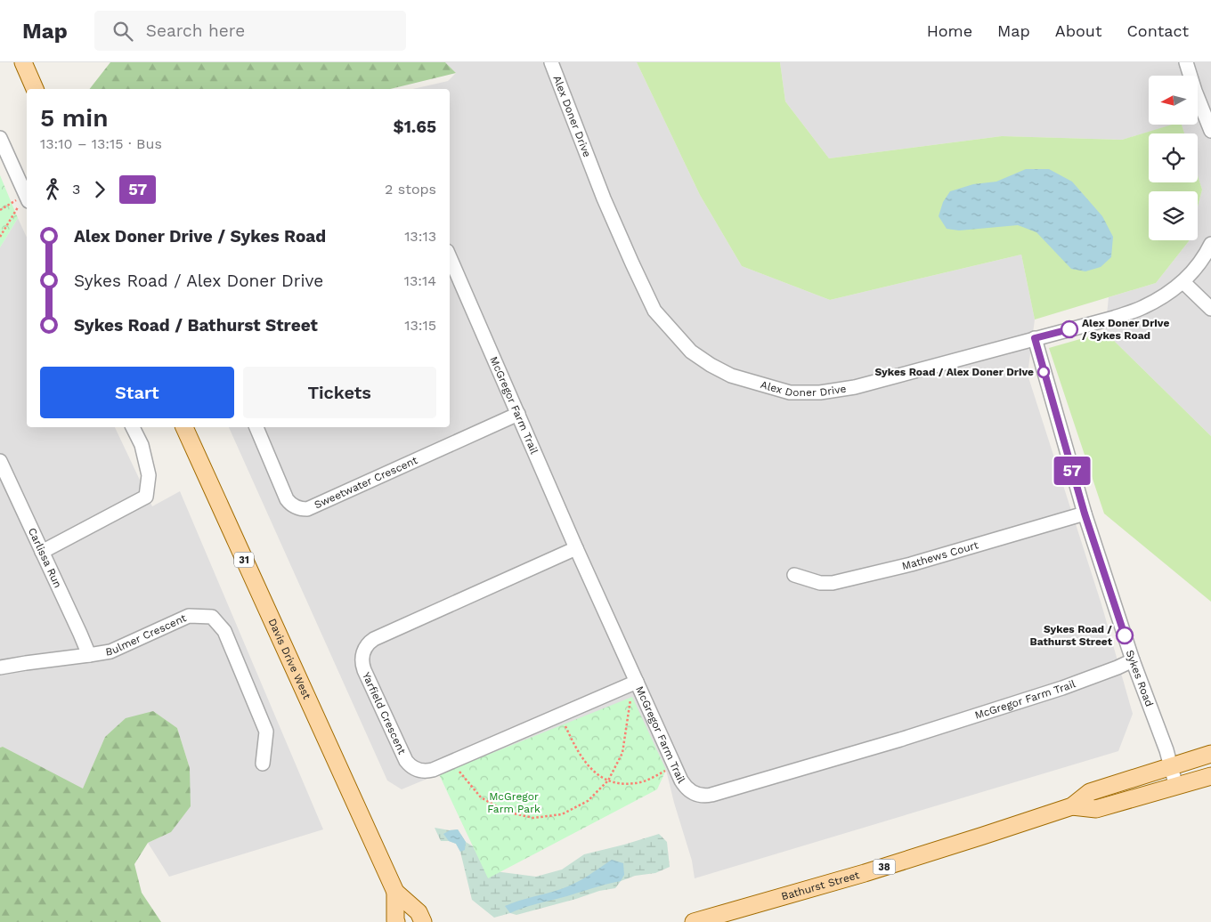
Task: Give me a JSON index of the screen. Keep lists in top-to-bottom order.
{
  "streets": {
    "main road": [
      "31",
      "Davis Drive West",
      "38",
      "Bathurst Street"
    ],
    "street": [
      "Alex Doner Drive",
      "McGregor Farm Trail",
      "Sweetwater Crescent",
      "Mathews Court",
      "Carlissa Run",
      "Bulmer Crescent",
      "Sykes Road",
      "Yarfield Crescent"
    ]
  },
  "crossings": [
    ["Alex Doner Drive", "Sykes Road"],
    ["McGregor Farm Trail", "Sweetwater Crescent"],
    ["McGregor Farm Trail", "Sykes Road"],
    ["McGregor Farm Trail", "Yarfield Crescent"],
    ["Mathews Court", "Sykes Road"],
    ["Carlissa Run", "Bulmer Crescent"],
    ["Sykes Road", "Bathurst Street"]
  ],
  "parks": ["McGregor Farm Park"],
  "places": ["Alex Doner Drive / Sykes Road", "Sykes Road / Alex Doner Drive", "Sykes Road / Bathurst Street"],
  "lines": ["bus line 57"],
  "north": "left",
  "page": {
    "header": "Map",
    "search": "Search here",
    "nav": [
      "Home",
      "Map",
      "About",
      "Contact"
    ],
    "on_map": "57",
    "heading": ["5 min", "13:10 – 13:15 · Bus", "$1.65"],
    "legs": ["3", "57", "2 stops"],
    "list": [
      {
        "name": "Alex Doner Drive / Sykes Road",
        "value": "13:13"
      },
      {
        "name": "Sykes Road / Alex Doner Drive",
        "value": "13:14"
      },
      {
        "name": "Sykes Road / Bathurst Street",
        "value": "13:15"
      }
    ],
    "buttons": ["Start", "Tickets"]
  }
}
